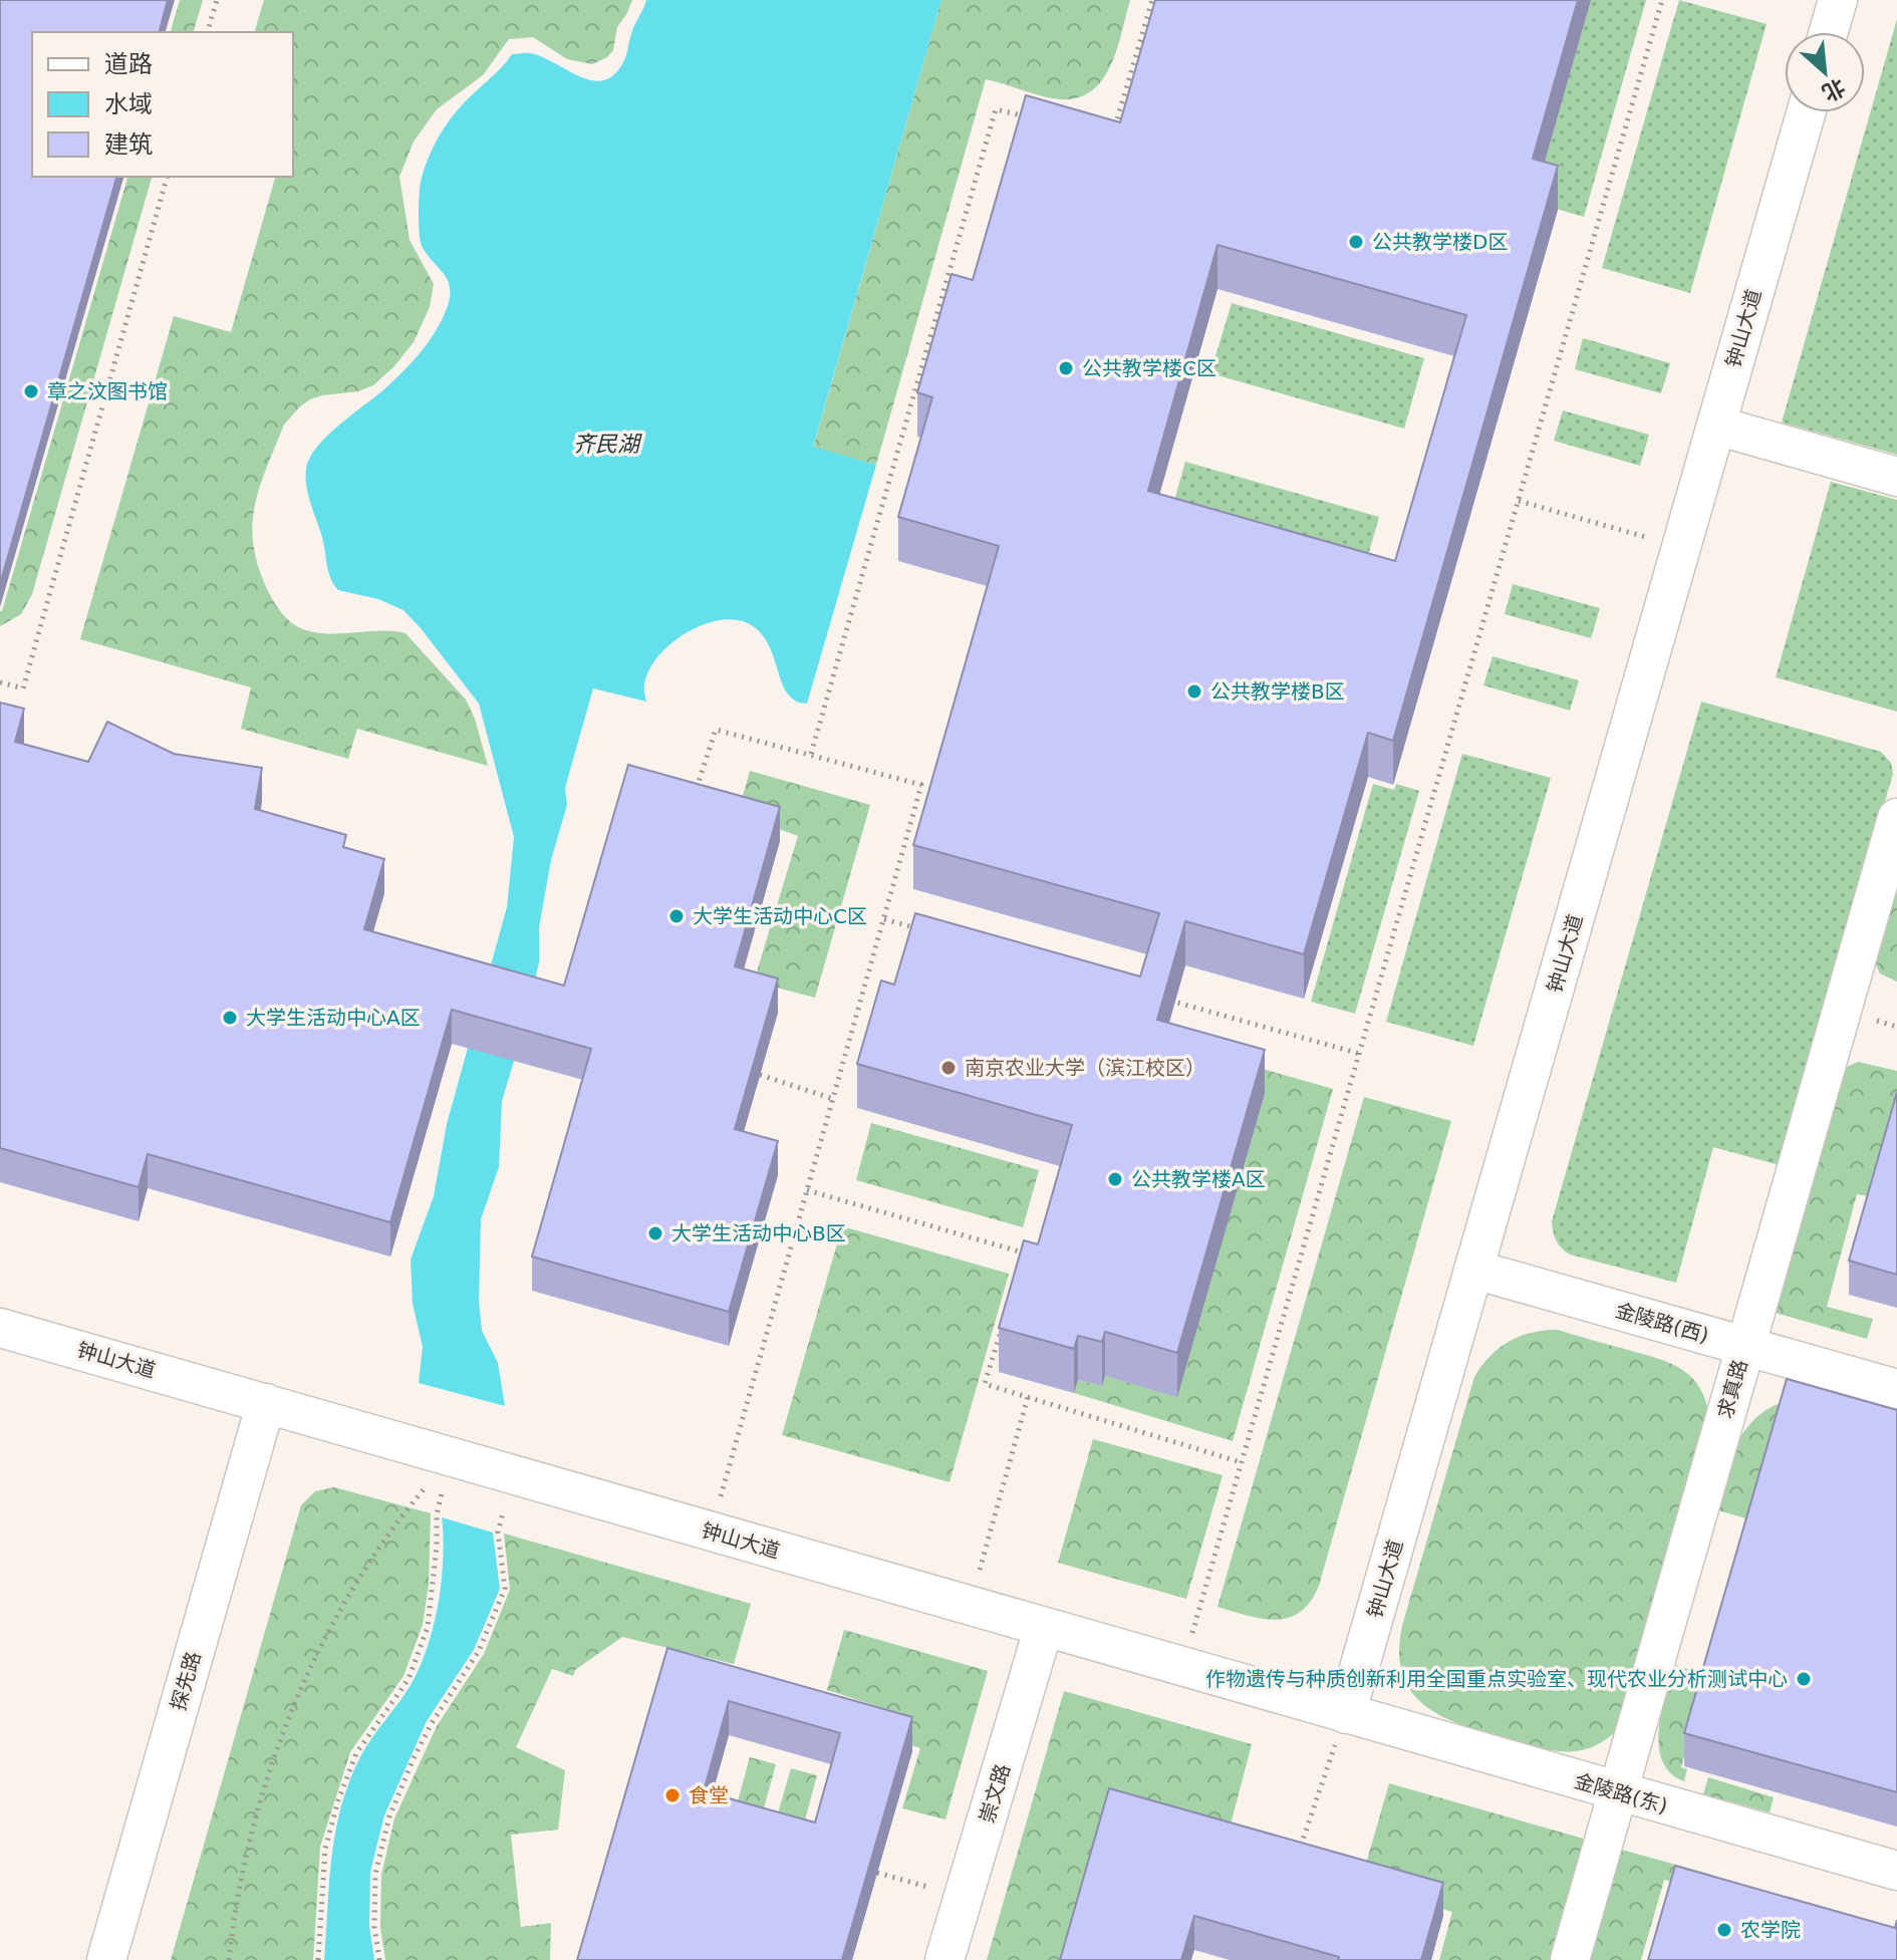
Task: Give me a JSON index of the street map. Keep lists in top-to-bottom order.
{
  "streets": {
    "lane": [
      "钟山大道",
      "金陵路(西)",
      "求真路",
      "探先路",
      "崇文路",
      "金陵路(东)"
    ]
  },
  "crossings": [
    ["钟山大道", "金陵路(西)"],
    ["钟山大道", "探先路"],
    ["钟山大道", "崇文路"],
    ["钟山大道", "金陵路(东)"],
    ["金陵路(西)", "求真路"],
    ["求真路", "金陵路(东)"]
  ],
  "water": ["齐民湖"],
  "places": [
    "公共教学楼D区",
    "公共教学楼C区",
    "章之汶图书馆",
    "公共教学楼B区",
    "大学生活动中心C区",
    "大学生活动中心A区",
    "南京农业大学（滨江校区）",
    "公共教学楼A区",
    "大学生活动中心B区",
    "作物遗传与种质创新利用全国重点实验室、现代农业分析测试中心",
    "食堂",
    "农学院"
  ],
  "legend": ["道路", "水域", "建筑"],
  "north": "bottom right"
}
